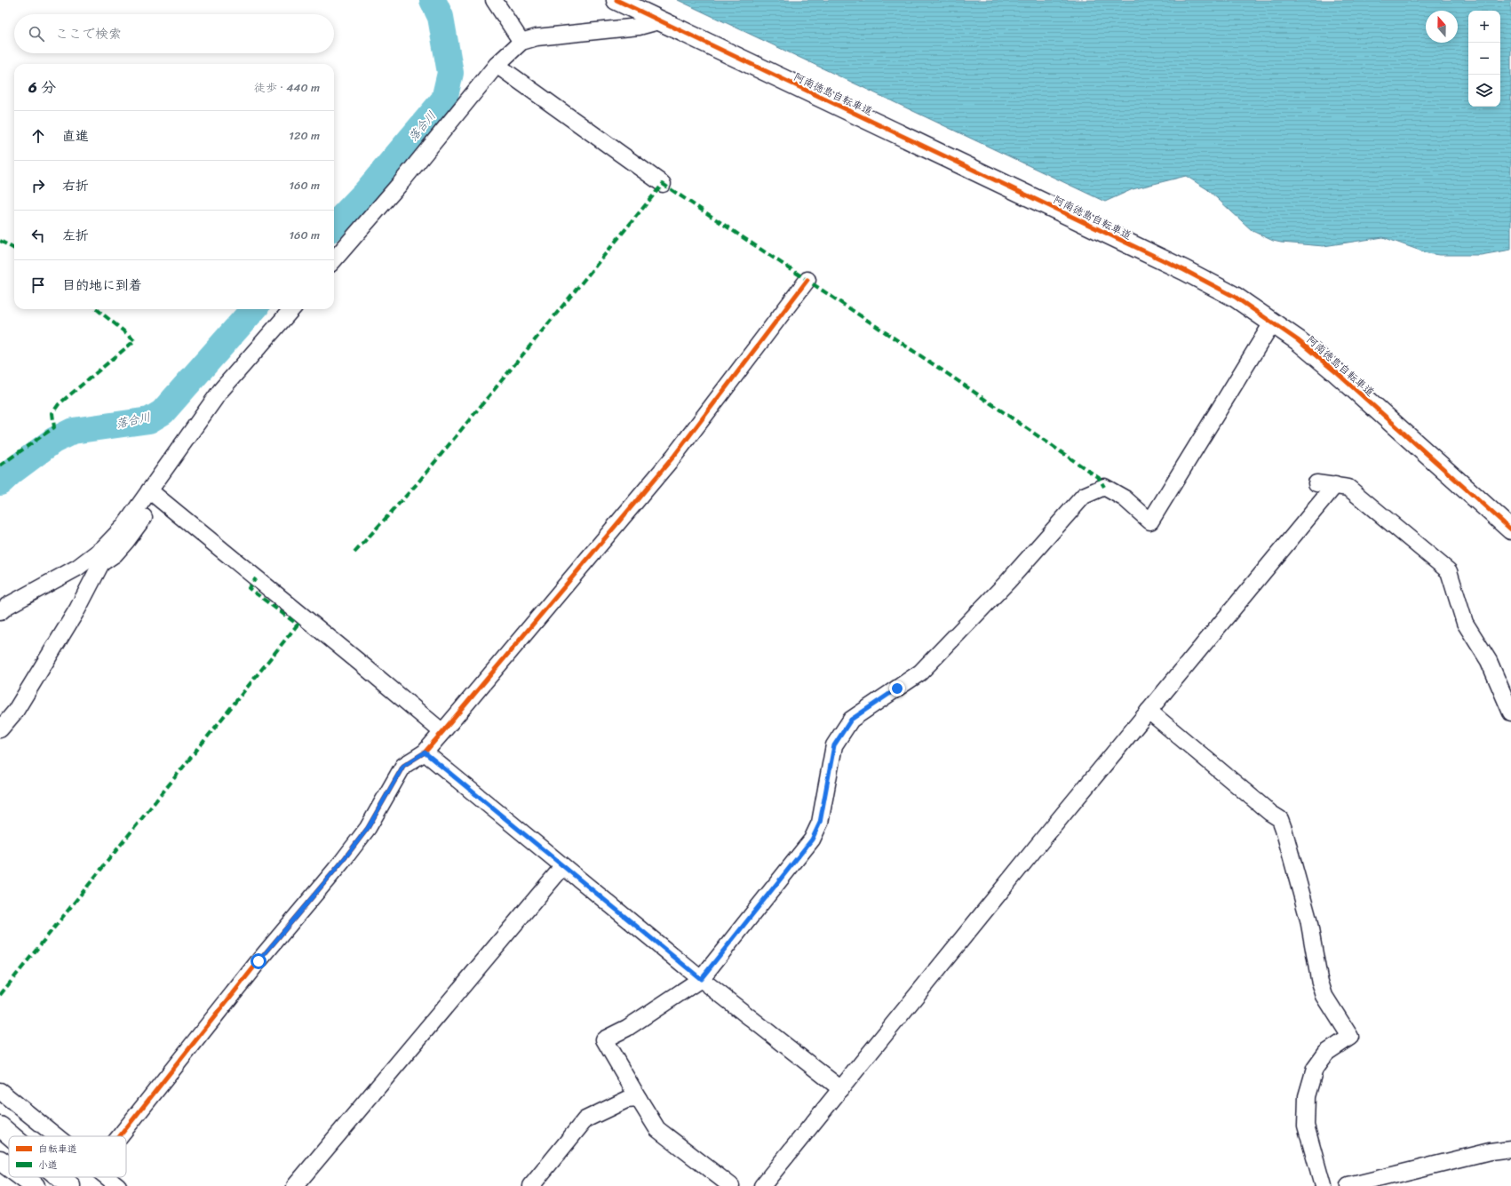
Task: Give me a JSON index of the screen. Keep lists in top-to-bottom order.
{
  "streets": {
    "main road": ["阿南徳島自転車道"]
  },
  "water": ["落合川"],
  "legend": ["自転車道", "小道"],
  "north": "top",
  "page": {
    "map_buttons": ["+", "−"],
    "search": "ここで検索",
    "heading": ["6 分", "徒歩 · 440 m"],
    "list": [
      ["直進", "120 m"],
      ["右折", "160 m"],
      ["左折", "160 m"],
      "目的地に到着"
    ]
  }
}
